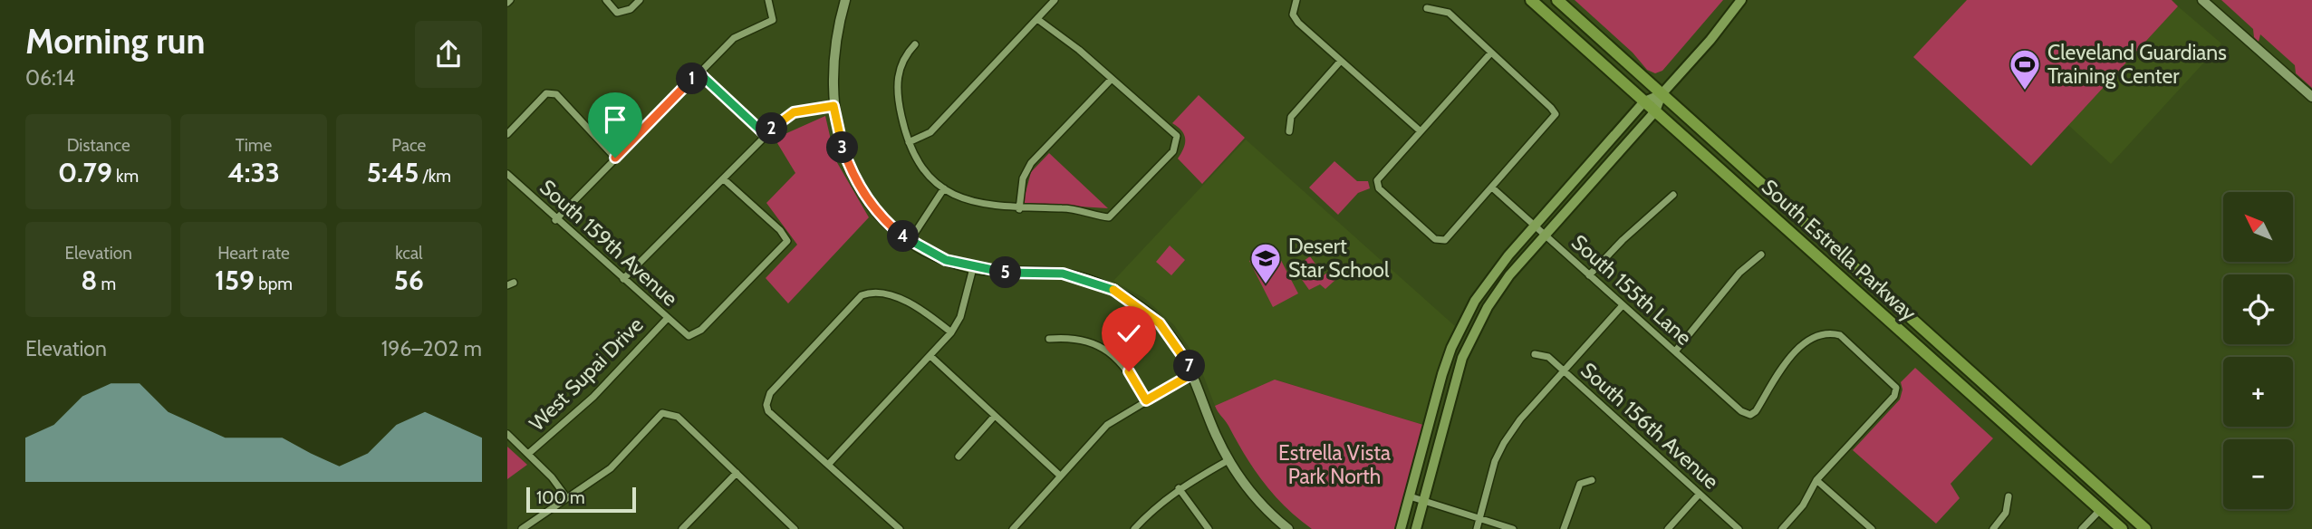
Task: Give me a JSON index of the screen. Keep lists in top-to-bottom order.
{
  "streets": {
    "main road": ["South Estrella Parkway"],
    "street": [
      "South 159th Avenue",
      "South 155th Lane",
      "West Supai Drive",
      "South 156th Avenue"
    ]
  },
  "crossings": [
    ["South 159th Avenue", "West Supai Drive"]
  ],
  "parks": ["Estrella Vista Park North"],
  "places": {
    "sports": ["Cleveland Guardians Training Center"],
    "school or university": ["Desert Star School"]
  },
  "scale_bar": "100 m",
  "north": "top left",
  "page": {
    "heading": ["Morning run", "06:14"],
    "pins": [
      "1",
      "2",
      "3",
      "4",
      "5",
      "7"
    ],
    "stats": [
      ["Distance", "0.79 km"],
      ["Time", "4:33"],
      ["Pace", "5:45 /km"],
      ["Elevation", "8 m"],
      ["Heart rate", "159 bpm"],
      ["kcal", "56"]
    ],
    "map_buttons": ["+", "−"],
    "chart": ["Elevation", "196–202 m"],
    "scale": "100 m"
  }
}
